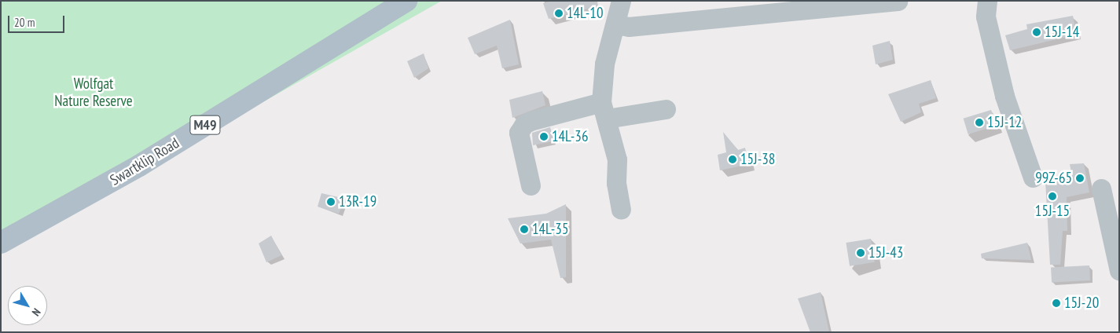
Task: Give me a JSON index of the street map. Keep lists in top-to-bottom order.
{
  "streets": {
    "main road": ["M49", "Swartklip Road"]
  },
  "parks": ["Wolfgat Nature Reserve"],
  "places": [
    "14L-10",
    "15J-14",
    "15J-12",
    "14L-36",
    "15J-38",
    "99Z-65",
    "15J-15",
    "13R-19",
    "14L-35",
    "15J-43",
    "15J-20"
  ],
  "scale_bar": "20 m",
  "north": "bottom right"
}
